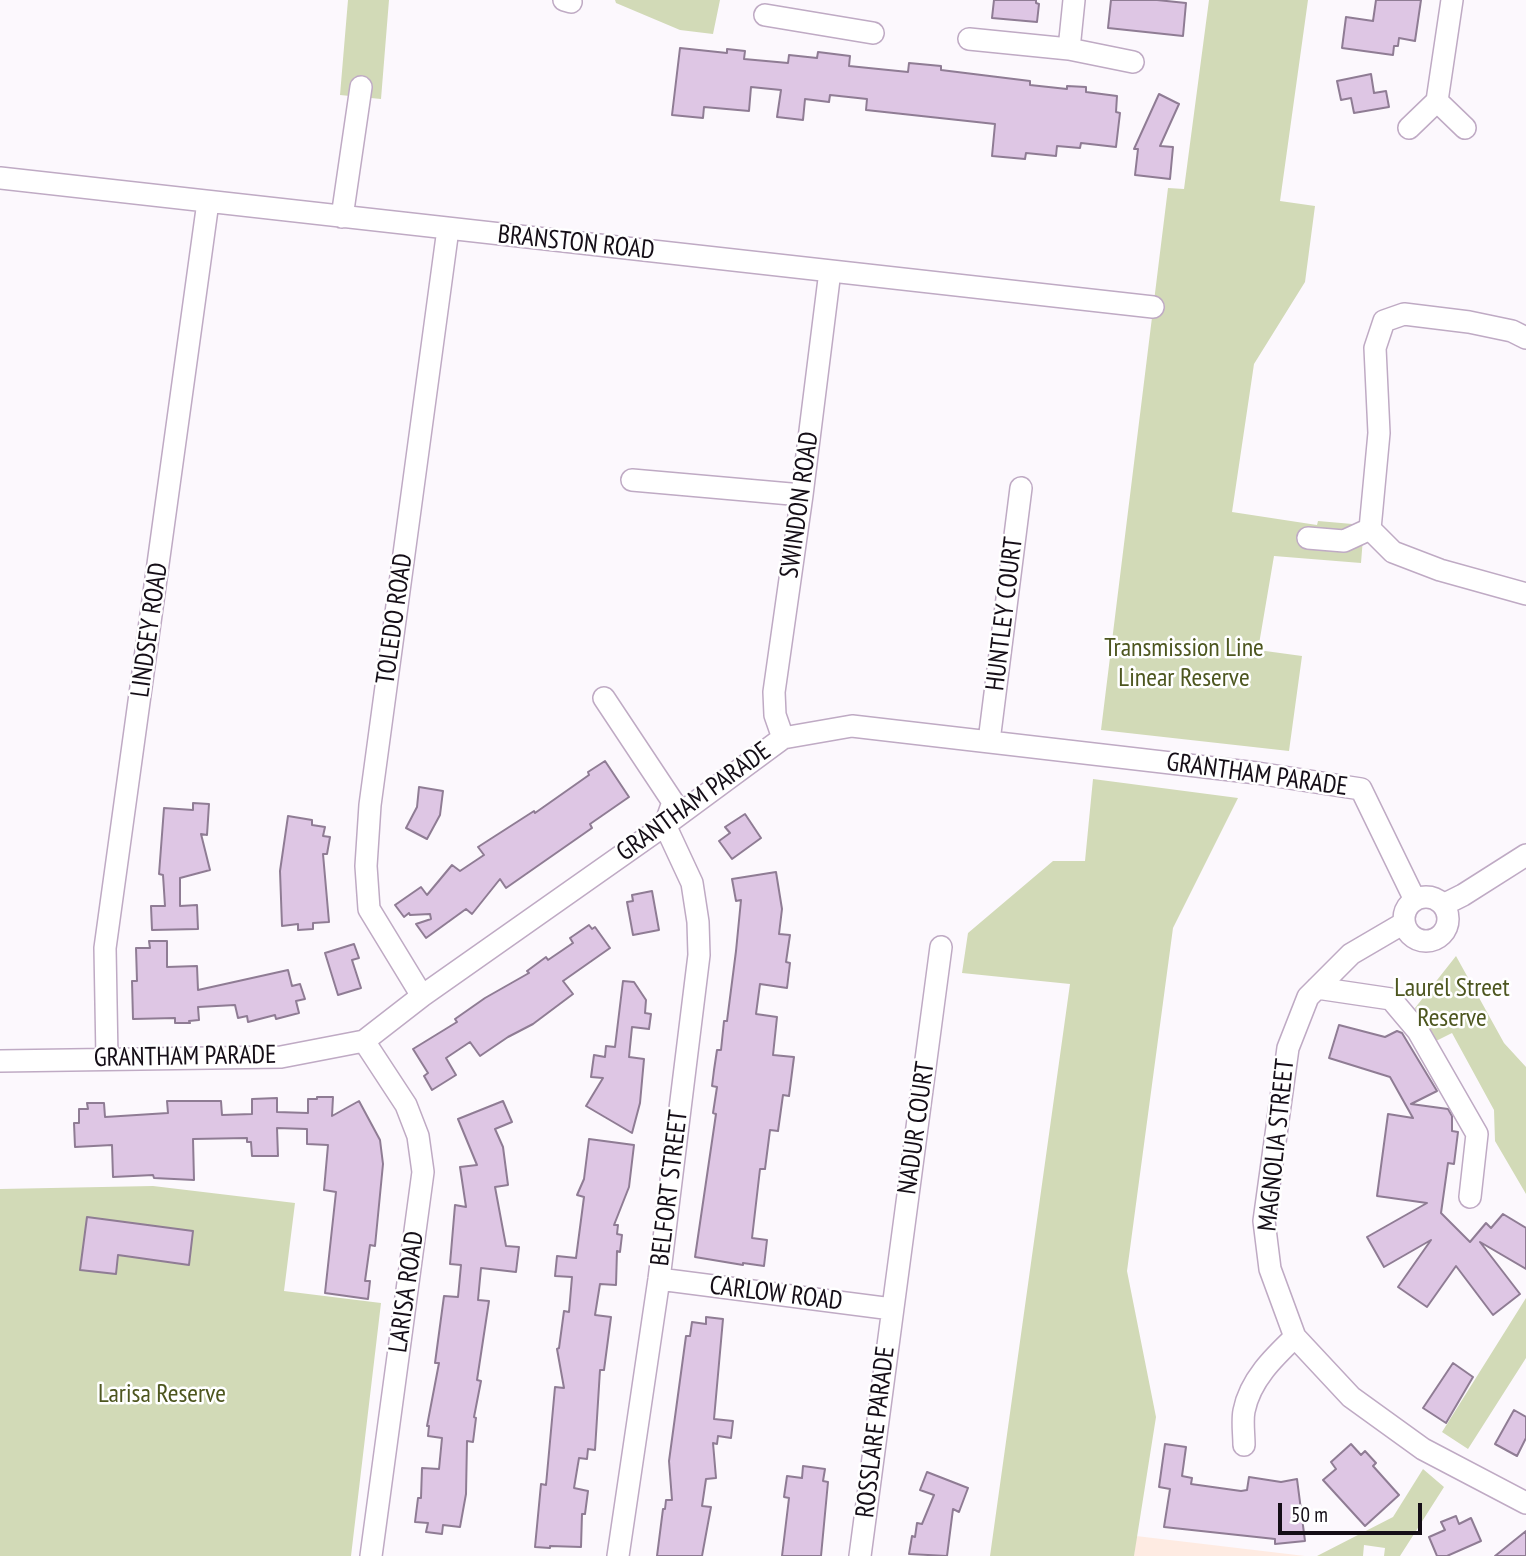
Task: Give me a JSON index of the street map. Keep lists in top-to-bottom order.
{
  "streets": {
    "street": [
      "BRANSTON ROAD",
      "SWINDON ROAD",
      "HUNTLEY COURT",
      "TOLEDO ROAD",
      "LINDSEY ROAD",
      "GRANTHAM PARADE",
      "NADUR COURT",
      "MAGNOLIA STREET",
      "BELFORT STREET",
      "LARISA ROAD",
      "CARLOW ROAD",
      "ROSSLARE PARADE"
    ]
  },
  "crossings": [
    ["BRANSTON ROAD", "SWINDON ROAD"],
    ["BRANSTON ROAD", "TOLEDO ROAD"],
    ["BRANSTON ROAD", "LINDSEY ROAD"],
    ["SWINDON ROAD", "GRANTHAM PARADE"],
    ["HUNTLEY COURT", "GRANTHAM PARADE"],
    ["TOLEDO ROAD", "GRANTHAM PARADE"],
    ["LINDSEY ROAD", "GRANTHAM PARADE"],
    ["GRANTHAM PARADE", "MAGNOLIA STREET"],
    ["GRANTHAM PARADE", "BELFORT STREET"],
    ["GRANTHAM PARADE", "LARISA ROAD"],
    ["NADUR COURT", "CARLOW ROAD"],
    ["NADUR COURT", "ROSSLARE PARADE"],
    ["BELFORT STREET", "CARLOW ROAD"],
    ["CARLOW ROAD", "ROSSLARE PARADE"]
  ],
  "parks": ["Transmission Line Linear Reserve", "Laurel Street Reserve", "Larisa Reserve"],
  "scale_bar": "50 m"
}
